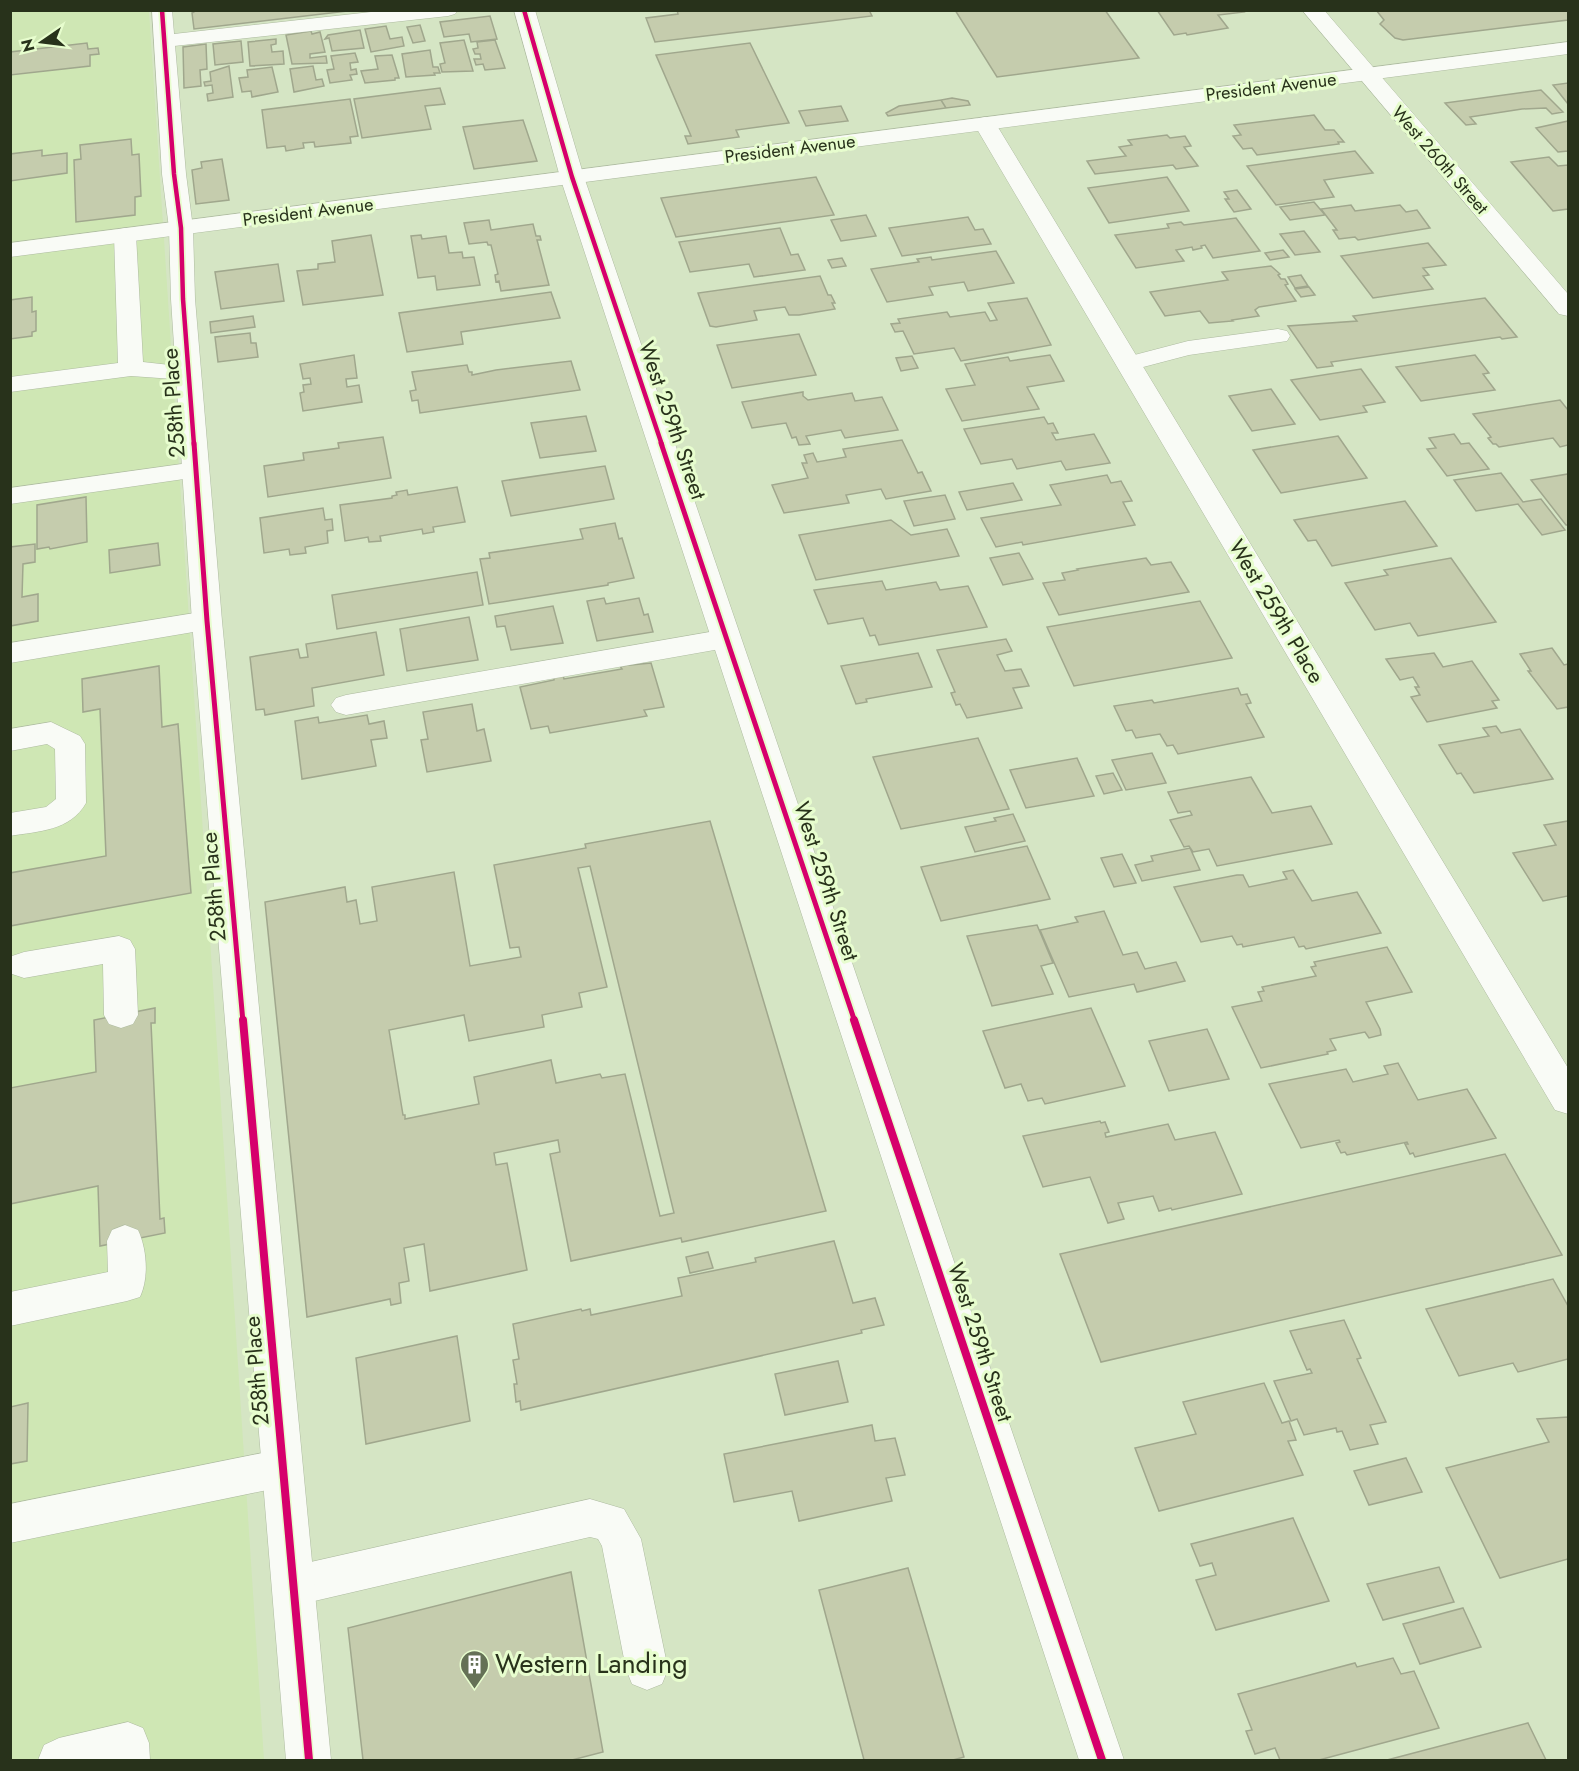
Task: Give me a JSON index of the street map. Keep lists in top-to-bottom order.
{
  "streets": {
    "street": [
      "President Avenue",
      "West 260th Street",
      "258th Place",
      "West 259th Street",
      "West 259th Place"
    ]
  },
  "crossings": [
    ["President Avenue", "West 260th Street"],
    ["President Avenue", "258th Place"],
    ["President Avenue", "West 259th Street"],
    ["President Avenue", "West 259th Place"]
  ],
  "places": {
    "building": ["Western Landing"]
  },
  "north": "left"
}
